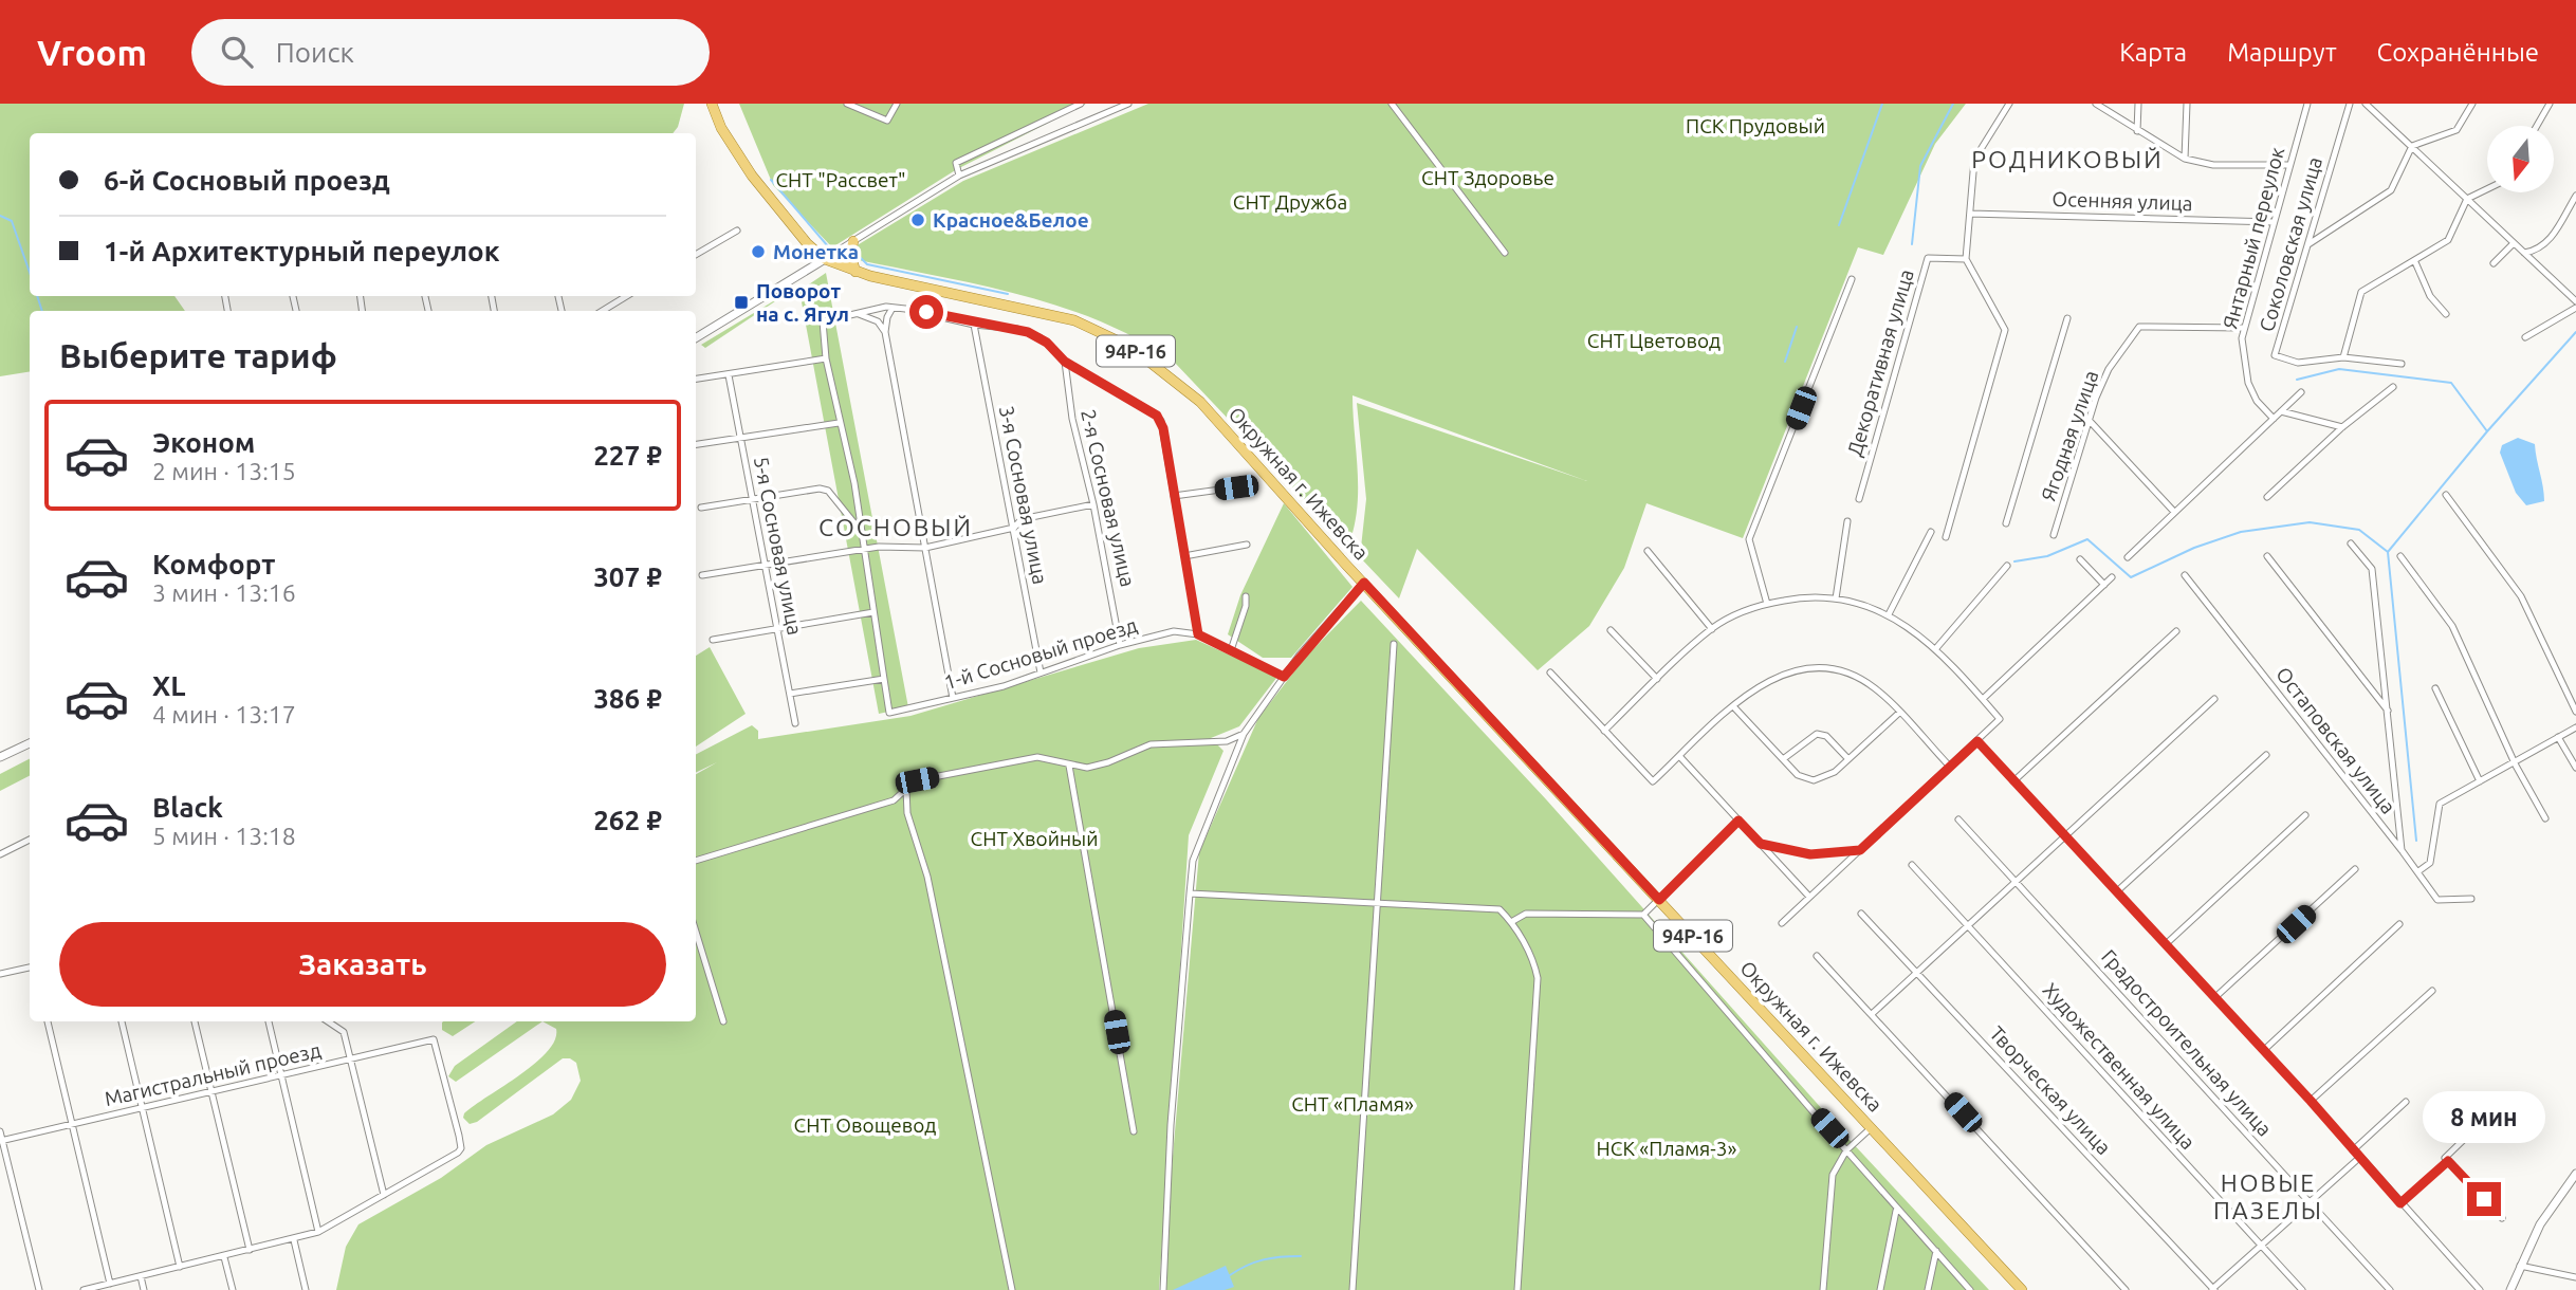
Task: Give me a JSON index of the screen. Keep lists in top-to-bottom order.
{
  "streets": {
    "main road": ["94Р-16", "Окружная г. Ижевска"],
    "street": [
      "Осенняя улица",
      "Янтарный переулок",
      "Соколовская улица",
      "Декоративная улица",
      "Ягодная улица",
      "3-я Сосновая улица",
      "2-я Сосновая улица",
      "5-я Сосновая улица",
      "1-й Сосновый проезд",
      "Остаповская улица",
      "Градостроительная улица",
      "Художественная улица",
      "Магистральный проезд",
      "Творческая улица"
    ]
  },
  "crossings": [
    ["Осенняя улица", "Янтарный переулок"],
    ["Янтарный переулок", "Ягодная улица"],
    ["3-я Сосновая улица", "1-й Сосновый проезд"],
    ["2-я Сосновая улица", "1-й Сосновый проезд"]
  ],
  "districts": ["РОДНИКОВЫЙ", "СОСНОВЫЙ", "НОВЫЕ ПАЗЕЛЫ"],
  "parks": [
    "ПСК Прудовый",
    "СНТ Здоровье",
    "СНТ \"Рассвет\"",
    "СНТ Дружба",
    "СНТ Цветовод",
    "СНТ Хвойный",
    "СНТ «Пламя»",
    "СНТ Овощевод",
    "НСК «Пламя-3»"
  ],
  "places": {
    "other": ["Красное&Белое", "Монетка"],
    "transit": ["Поворот на с. Ягул"]
  },
  "north": "bottom",
  "page": {
    "header": "Vroom",
    "search": "Поиск",
    "nav": ["Карта", "Маршрут", "Сохранённые"],
    "banner": ["6-й Сосновый проезд", "1-й Архитектурный переулок"],
    "heading": "Выберите тариф",
    "list": [
      {
        "name": "Эконом",
        "note": "2 мин · 13:15",
        "value": "227 ₽"
      },
      {
        "name": "Комфорт",
        "note": "3 мин · 13:16",
        "value": "307 ₽"
      },
      {
        "name": "XL",
        "note": "4 мин · 13:17",
        "value": "386 ₽"
      },
      {
        "name": "Black",
        "note": "5 мин · 13:18",
        "value": "262 ₽"
      }
    ],
    "buttons": "Заказать",
    "bubble": "8 мин"
  }
}
